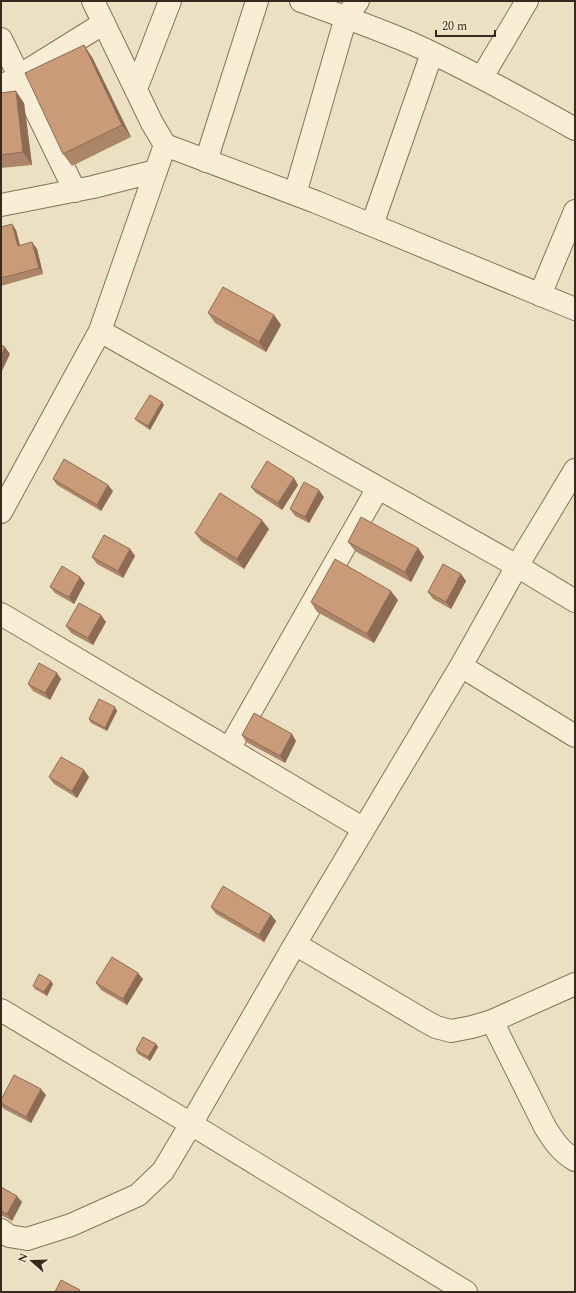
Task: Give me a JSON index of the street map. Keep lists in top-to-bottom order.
{
  "scale_bar": "20 m",
  "north": "left"
}
